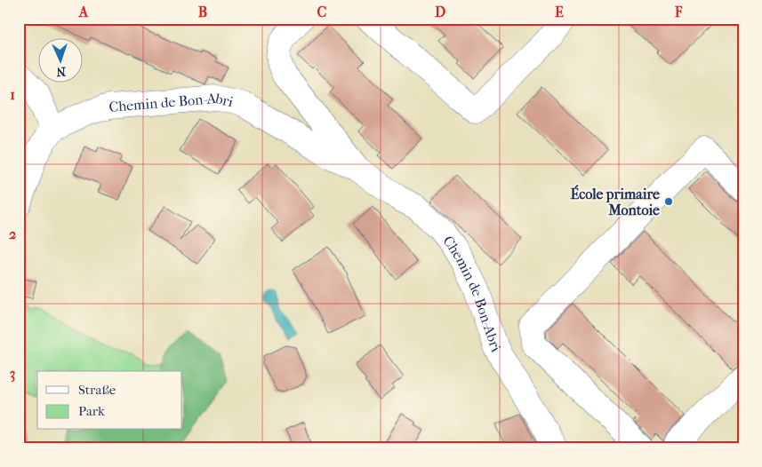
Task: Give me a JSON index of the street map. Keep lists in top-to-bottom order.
{
  "streets": {
    "street": ["Chemin de Bon-Abri"]
  },
  "places": ["École primaire Montoie"],
  "legend": ["Straße", "Park"],
  "north": "bottom",
  "grid": {
    "columns": [
      "A",
      "B",
      "C",
      "D",
      "E",
      "F"
    ],
    "rows": ["1", "2", "3"]
  }
}
